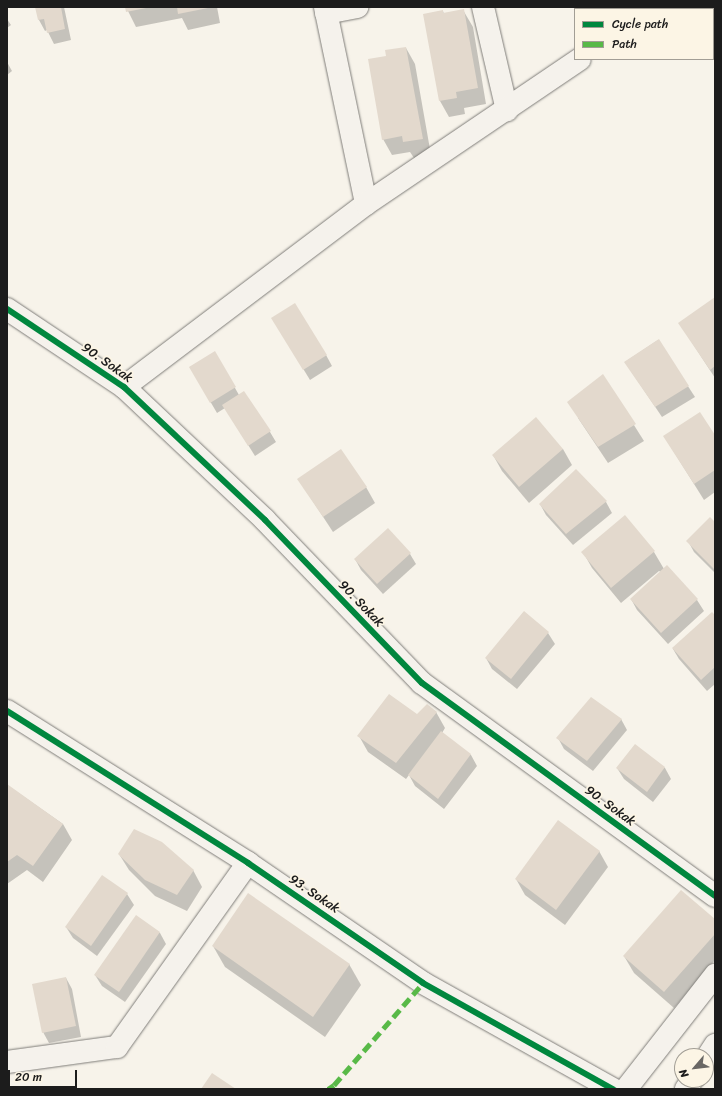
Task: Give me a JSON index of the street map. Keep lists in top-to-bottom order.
{
  "streets": {
    "street": ["90. Sokak", "93. Sokak"]
  },
  "legend": ["Cycle path", "Path"],
  "scale_bar": "20 m",
  "north": "bottom left"
}
